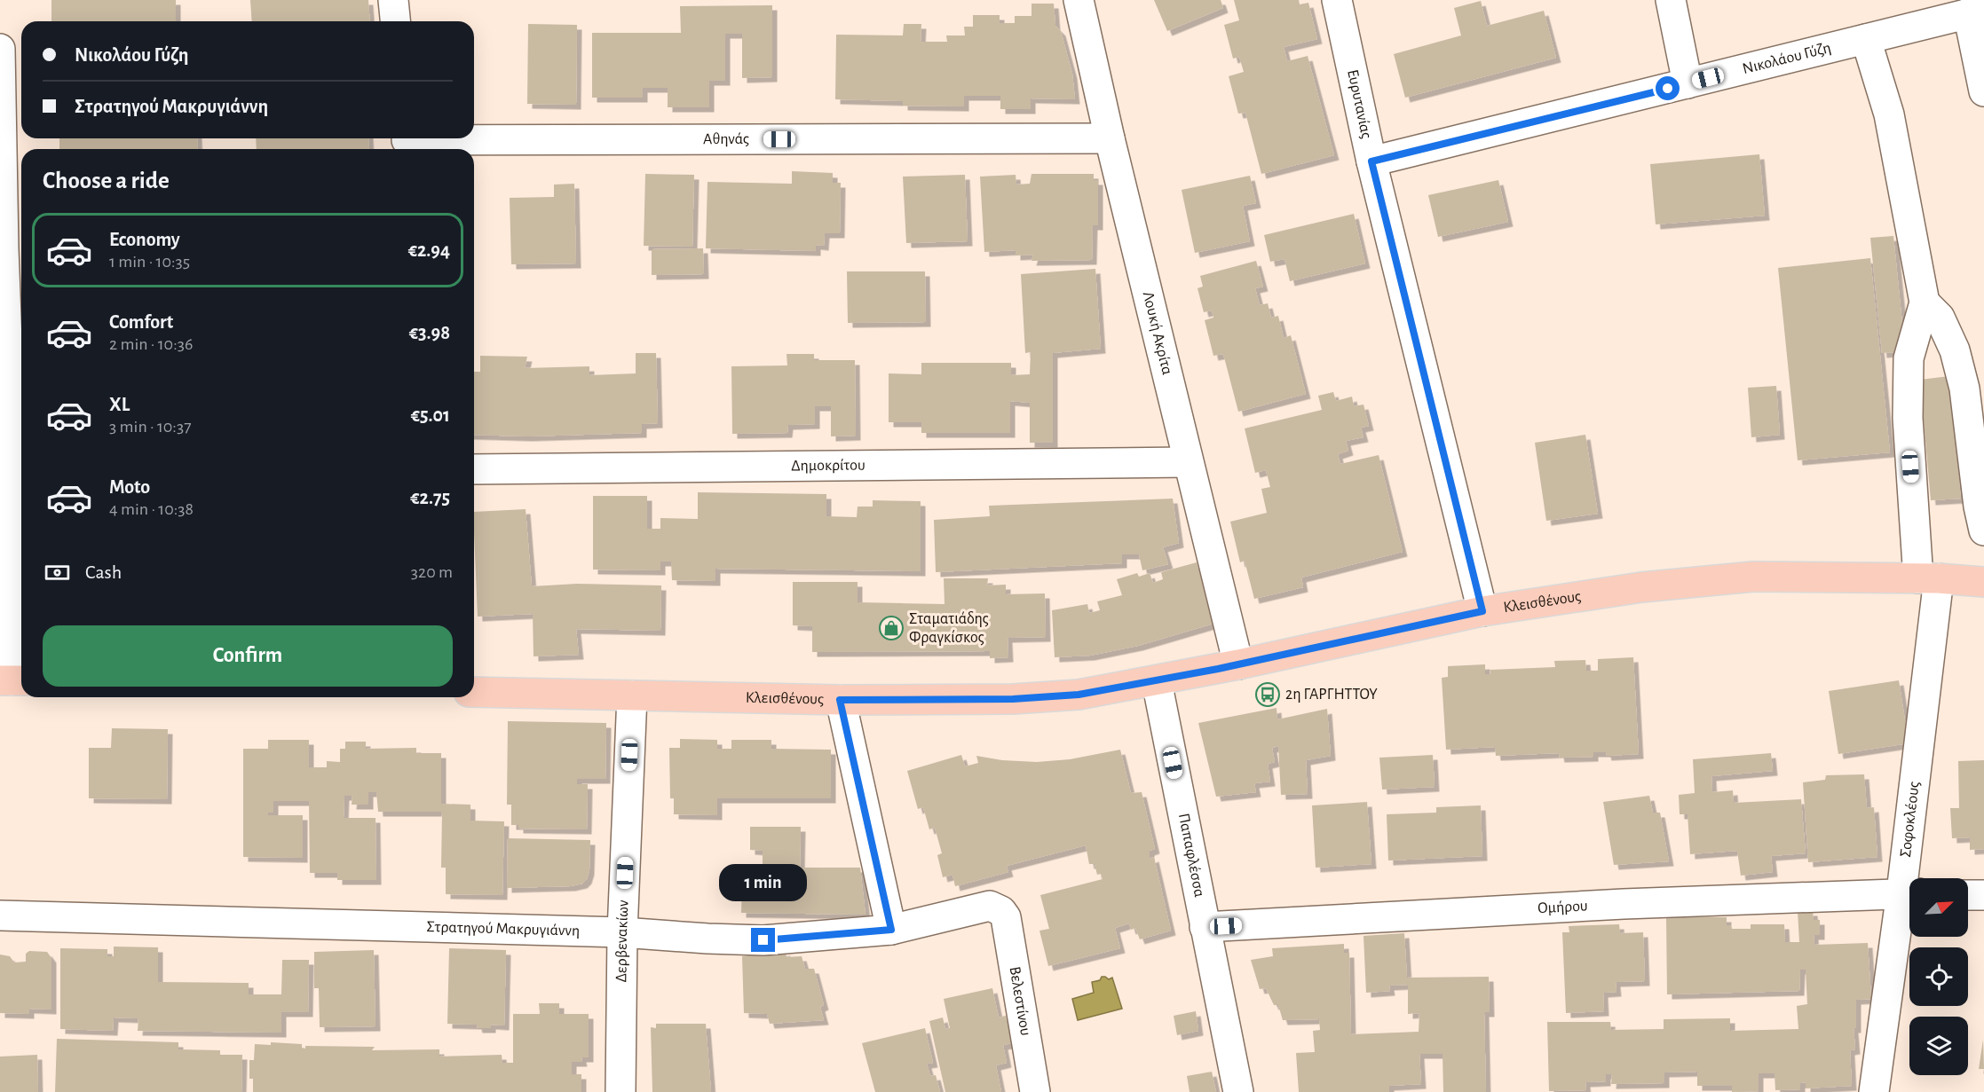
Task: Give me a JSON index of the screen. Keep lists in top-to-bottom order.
{
  "streets": {
    "main road": ["Κλεισθένους"],
    "street": [
      "Νικολάου Γύζη",
      "Ευρυτανίας",
      "Αθηνάς",
      "Λουκή Ακρίτα",
      "Δημοκρίτου",
      "Σοφοκλέους",
      "Παπαφλέσσα",
      "Ομήρου",
      "Στρατηγού Μακρυγιάννη",
      "Δερβενακίων",
      "Βελεστίνου"
    ]
  },
  "crossings": [
    ["Νικολάου Γύζη", "Ευρυτανίας"],
    ["Ευρυτανίας", "Κλεισθένους"],
    ["Αθηνάς", "Λουκή Ακρίτα"],
    ["Λουκή Ακρίτα", "Δημοκρίτου"],
    ["Λουκή Ακρίτα", "Κλεισθένους"],
    ["Κλεισθένους", "Σοφοκλέους"],
    ["Κλεισθένους", "Παπαφλέσσα"],
    ["Κλεισθένους", "Δερβενακίων"],
    ["Παπαφλέσσα", "Ομήρου"],
    ["Στρατηγού Μακρυγιάννη", "Δερβενακίων"],
    ["Στρατηγού Μακρυγιάννη", "Βελεστίνου"]
  ],
  "places": {
    "shop": ["Σταματιάδης Φραγκίσκος"],
    "bus stop": ["2η ΓΑΡΓΗΤΤΟΥ"]
  },
  "north": "top right",
  "page": {
    "banner": ["Νικολάου Γύζη", "Στρατηγού Μακρυγιάννη"],
    "heading": "Choose a ride",
    "list": [
      {
        "name": "Economy",
        "note": "1 min · 10:35",
        "value": "€2.94"
      },
      {
        "name": "Comfort",
        "note": "2 min · 10:36",
        "value": "€3.98"
      },
      {
        "name": "XL",
        "note": "3 min · 10:37",
        "value": "€5.01"
      },
      {
        "name": "Moto",
        "note": "4 min · 10:38",
        "value": "€2.75"
      }
    ],
    "pay": ["Cash", "320 m"],
    "buttons": "Confirm",
    "bubble": "1 min"
  }
}
